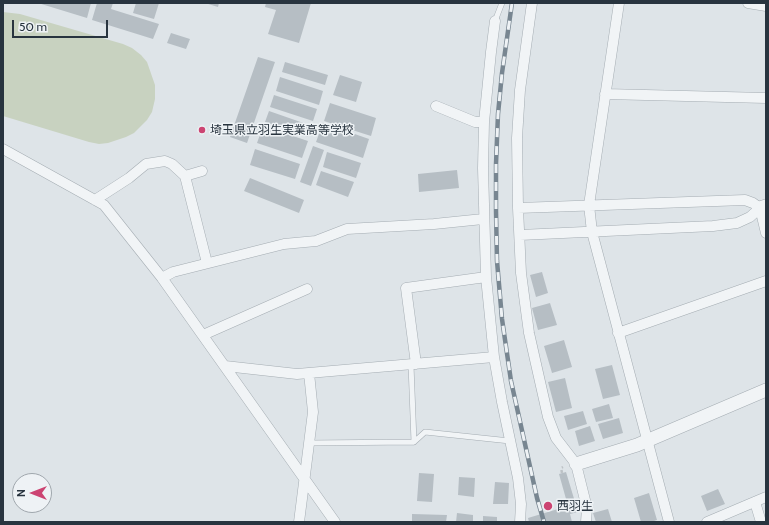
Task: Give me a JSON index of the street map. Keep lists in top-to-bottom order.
{
  "places": ["埼玉県立羽生実業高等学校", "西羽生"],
  "scale_bar": "50 m",
  "north": "left"
}
